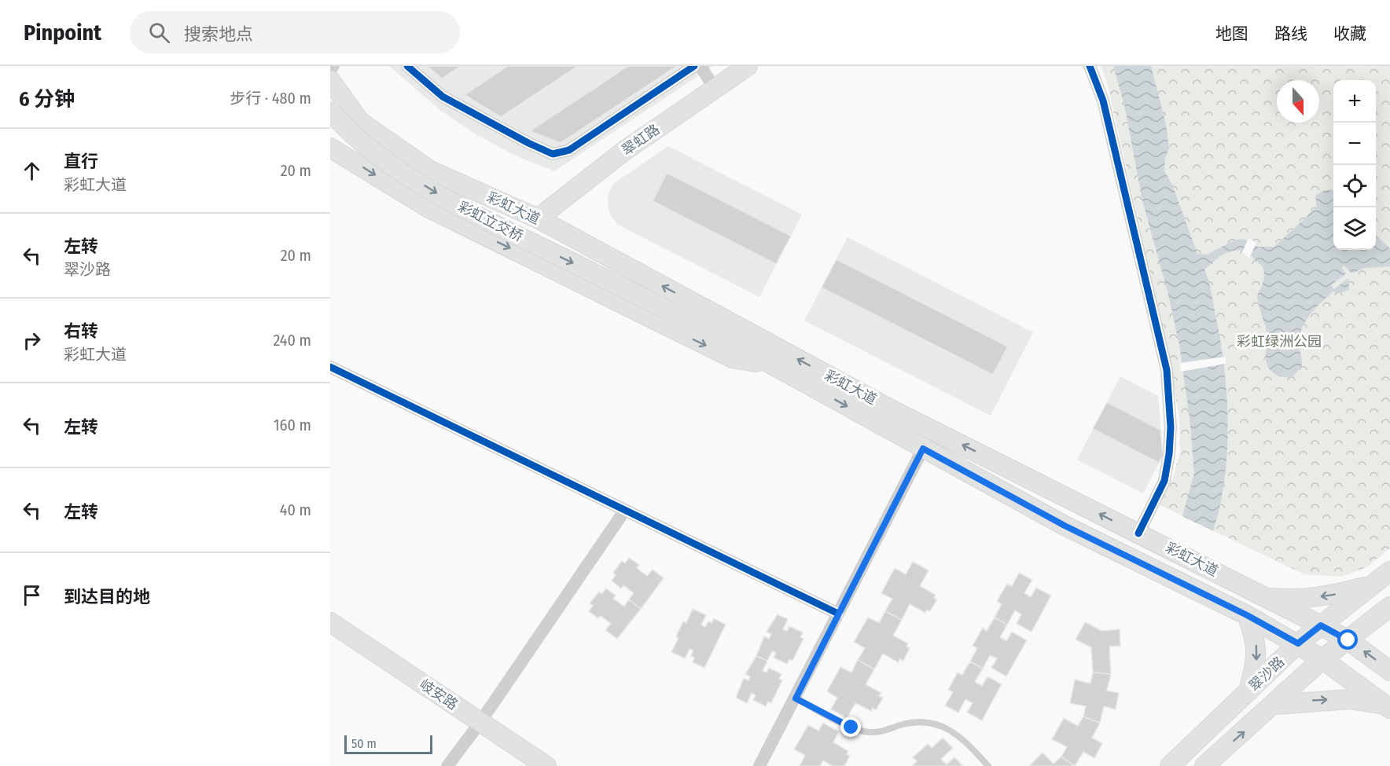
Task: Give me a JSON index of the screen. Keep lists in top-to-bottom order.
{
  "streets": {
    "main road": [
      "翠虹路",
      "彩虹大道",
      "彩虹立交桥",
      "翠沙路",
      "岐安路"
    ]
  },
  "crossings": [
    ["翠虹路", "彩虹大道"],
    ["彩虹大道", "彩虹立交桥"],
    ["彩虹大道", "翠沙路"]
  ],
  "parks": ["彩虹绿洲公园"],
  "scale_bar": "50 m",
  "north": "bottom",
  "page": {
    "header": "Pinpoint",
    "search": "搜索地点",
    "nav": ["地图", "路线", "收藏"],
    "heading": ["6 分钟", "步行 · 480 m"],
    "map_buttons": ["+", "−"],
    "list": [
      ["直行", "彩虹大道", "20 m"],
      ["左转", "翠沙路", "20 m"],
      ["右转", "彩虹大道", "240 m"],
      ["左转", "160 m"],
      ["左转", "40 m"],
      "到达目的地"
    ],
    "scale": "50 m"
  }
}
